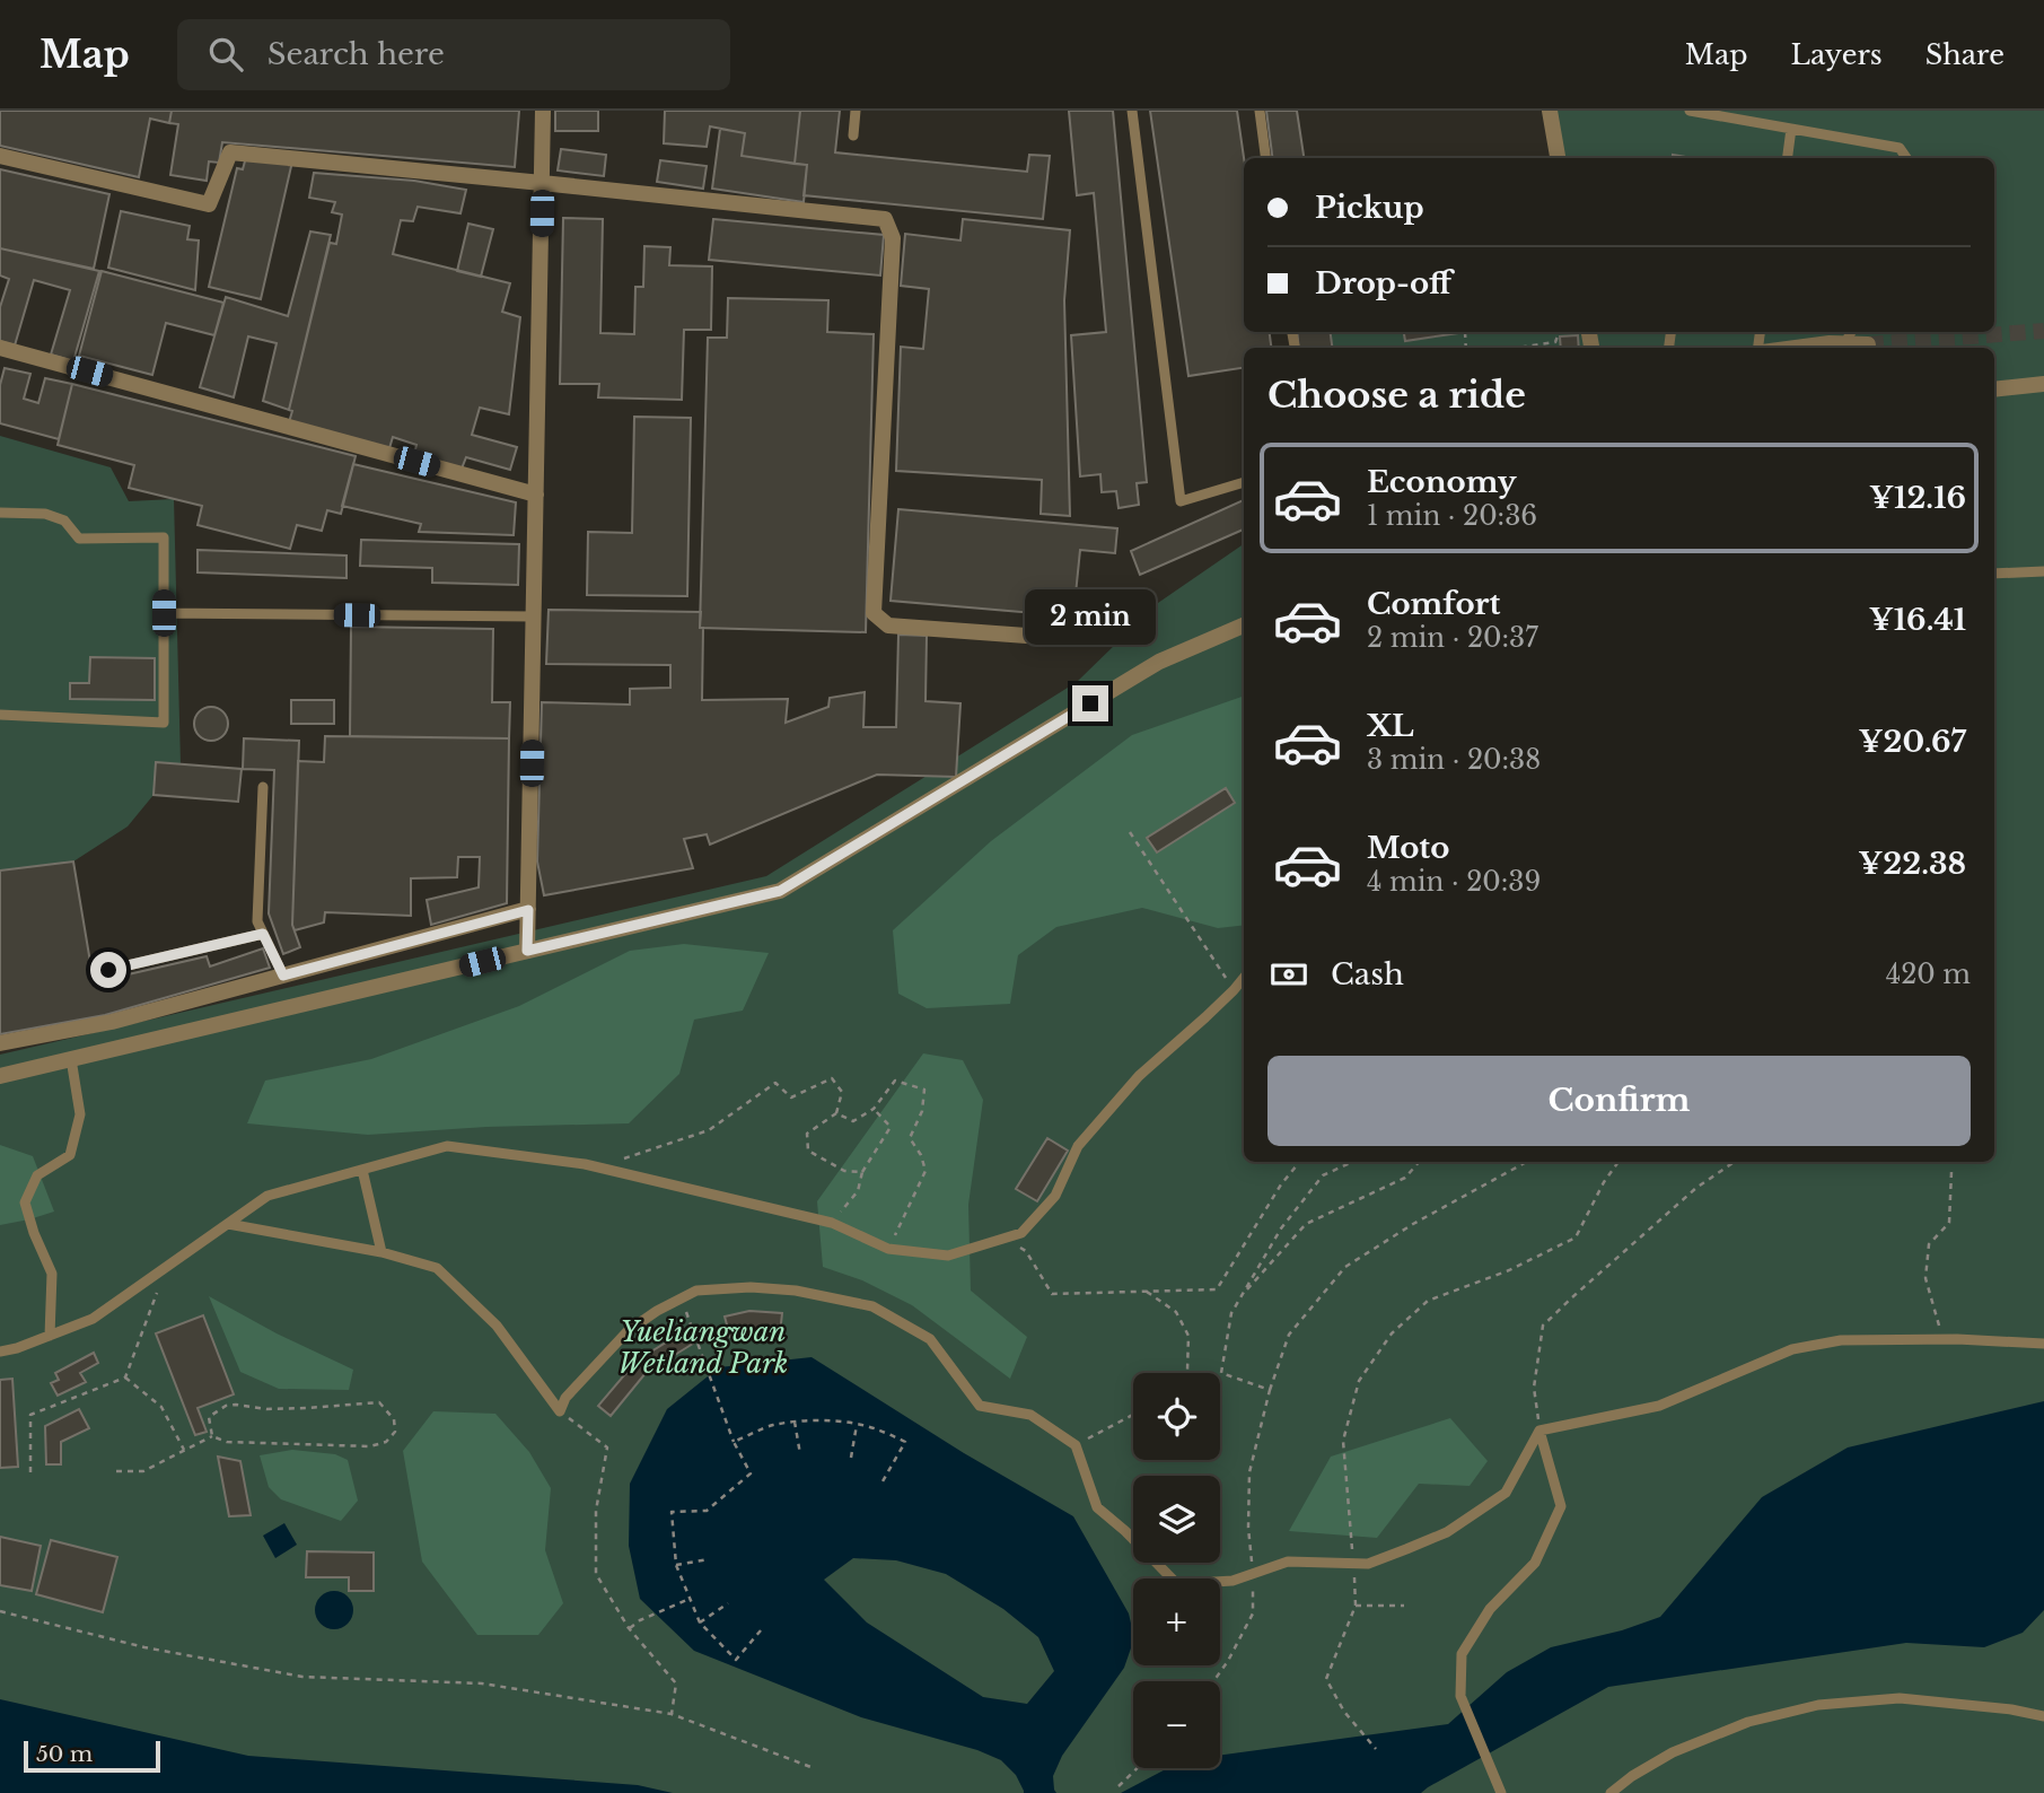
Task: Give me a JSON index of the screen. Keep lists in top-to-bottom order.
{
  "parks": ["Yueliangwan Wetland Park"],
  "scale_bar": "50 m",
  "page": {
    "header": "Map",
    "search": "Search here",
    "nav": ["Map", "Layers", "Share"],
    "banner": ["Pickup", "Drop-off"],
    "heading": "Choose a ride",
    "list": [
      {
        "name": "Economy",
        "note": "1 min · 20:36",
        "value": "¥12.16"
      },
      {
        "name": "Comfort",
        "note": "2 min · 20:37",
        "value": "¥16.41"
      },
      {
        "name": "XL",
        "note": "3 min · 20:38",
        "value": "¥20.67"
      },
      {
        "name": "Moto",
        "note": "4 min · 20:39",
        "value": "¥22.38"
      }
    ],
    "bubble": "2 min",
    "pay": ["Cash", "420 m"],
    "buttons": "Confirm",
    "map_buttons": ["+", "−"],
    "scale": "50 m"
  }
}
